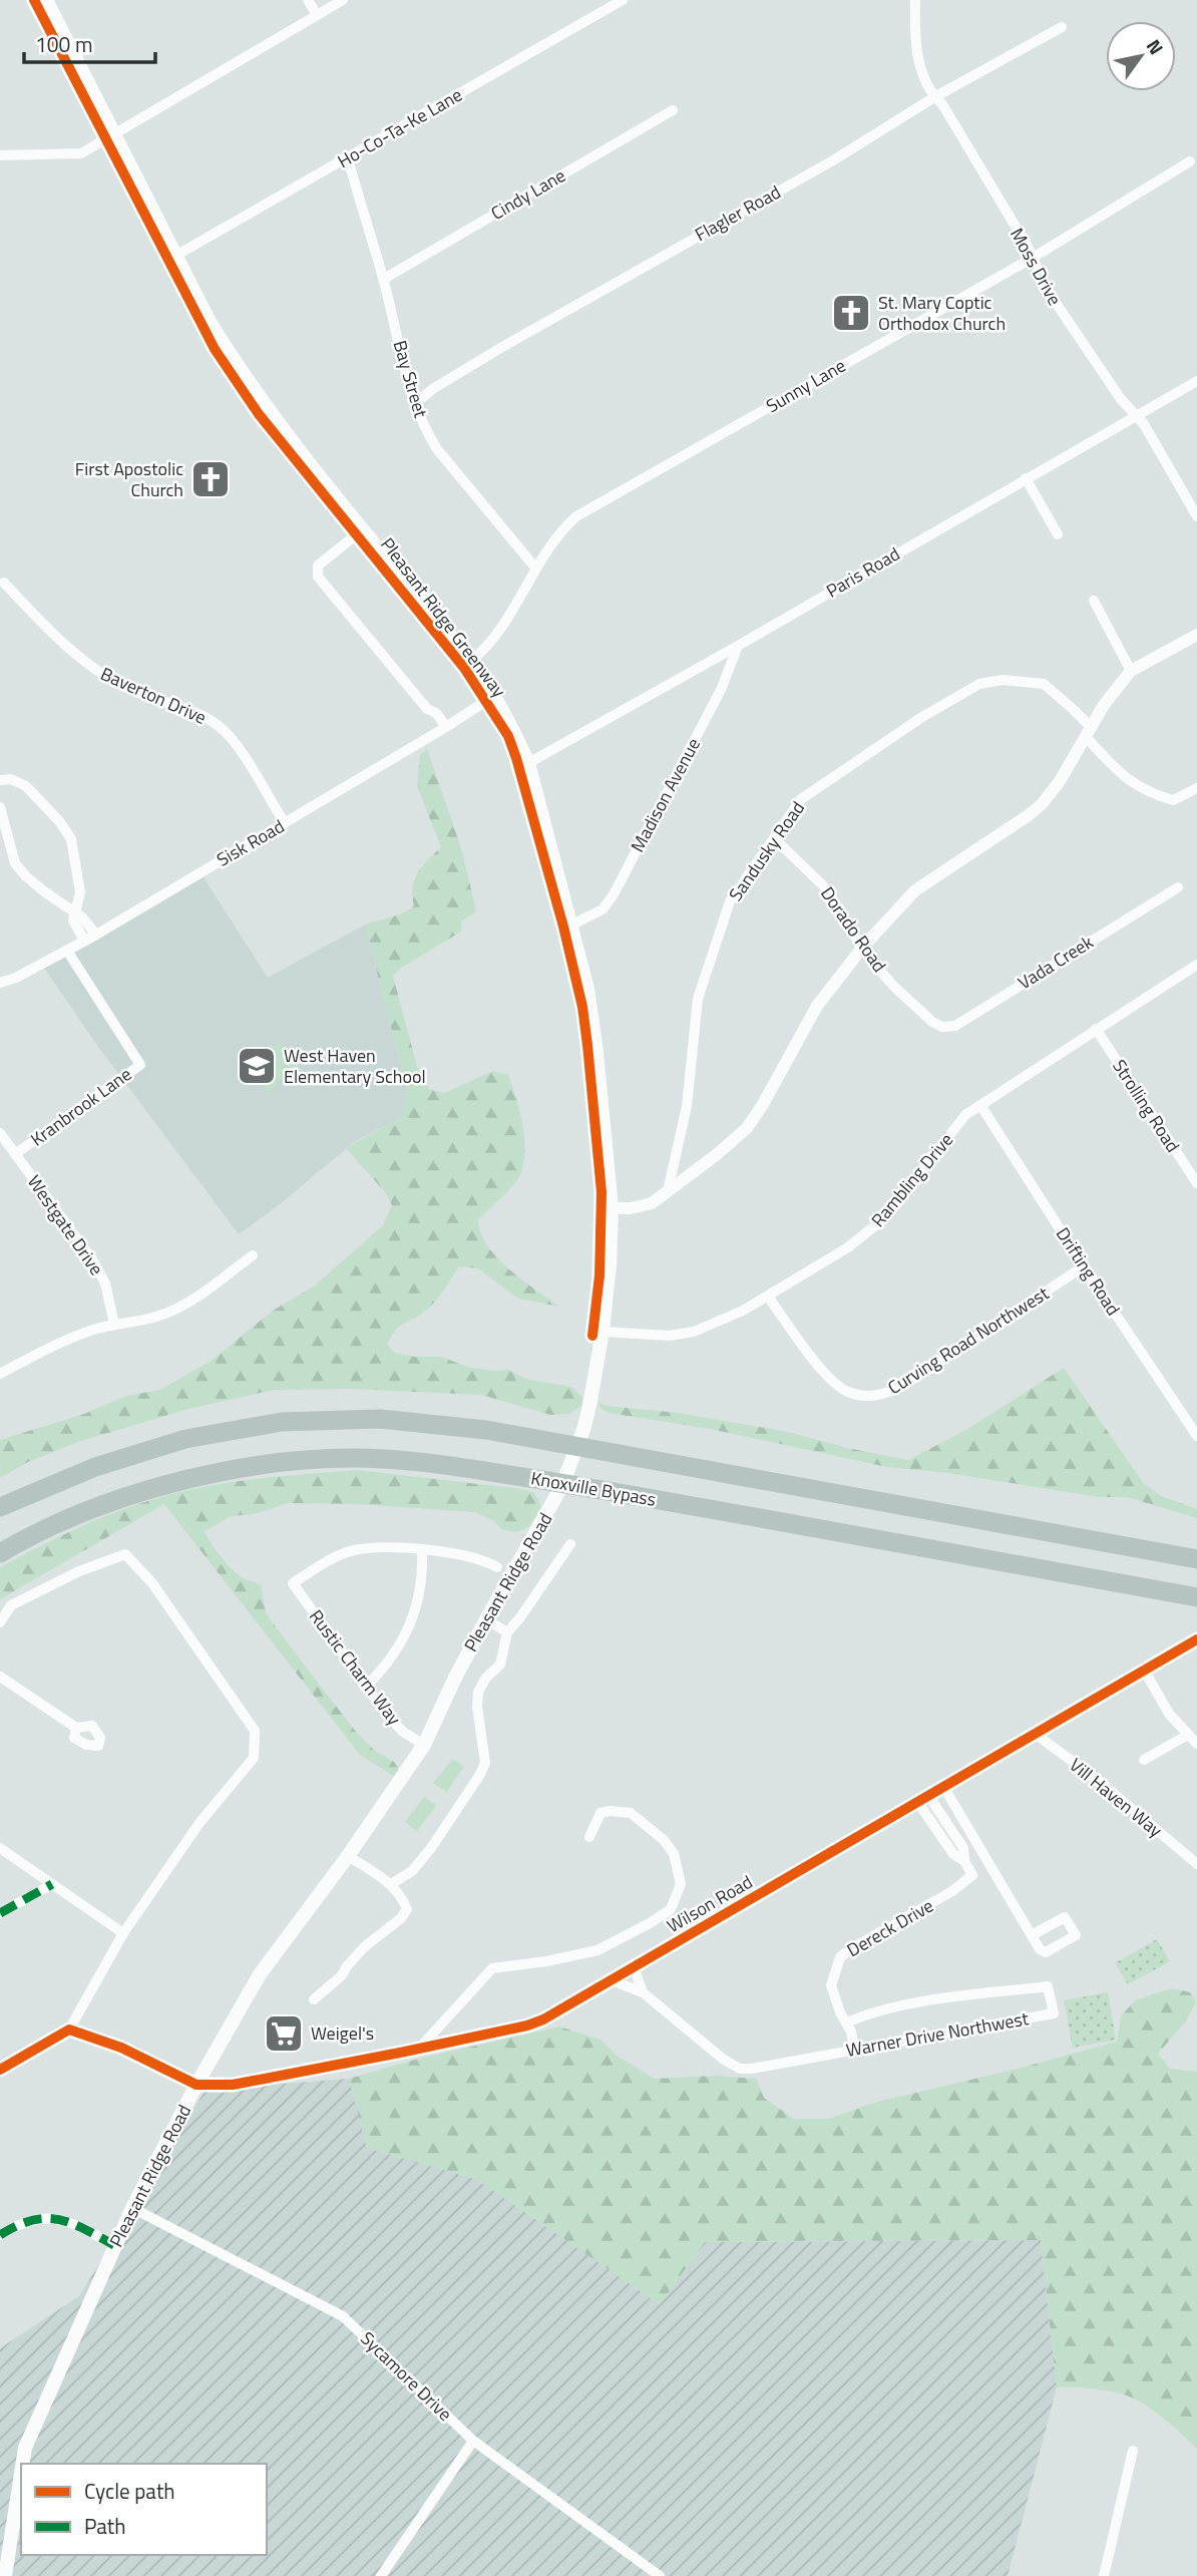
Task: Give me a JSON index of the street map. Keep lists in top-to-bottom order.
{
  "streets": {
    "highway": ["Knoxville Bypass"],
    "main road": ["Pleasant Ridge Road"],
    "street": [
      "Ho-Co-Ta-Ke Lane",
      "Cindy Lane",
      "Flagler Road",
      "Moss Drive",
      "Bay Street",
      "Sunny Lane",
      "Paris Road",
      "Baverton Drive",
      "Madison Avenue",
      "Sisk Road",
      "Sandusky Road",
      "Dorado Road",
      "Vada Creek",
      "Strolling Road",
      "Kranbrook Lane",
      "Rambling Drive",
      "Westgate Drive",
      "Drifting Road",
      "Curving Road Northwest",
      "Rustic Charm Way",
      "Vill Haven Way",
      "Wilson Road",
      "Dereck Drive",
      "Warner Drive Northwest",
      "Sycamore Drive"
    ],
    "cycle path": ["Pleasant Ridge Greenway"]
  },
  "crossings": [
    ["Ho-Co-Ta-Ke Lane", "Bay Street"],
    ["Ho-Co-Ta-Ke Lane", "Pleasant Ridge Road"],
    ["Cindy Lane", "Bay Street"],
    ["Flagler Road", "Moss Drive"],
    ["Flagler Road", "Bay Street"],
    ["Moss Drive", "Sunny Lane"],
    ["Moss Drive", "Paris Road"],
    ["Bay Street", "Sunny Lane"],
    ["Sunny Lane", "Pleasant Ridge Road"],
    ["Paris Road", "Madison Avenue"],
    ["Paris Road", "Pleasant Ridge Road"],
    ["Baverton Drive", "Sisk Road"],
    ["Madison Avenue", "Pleasant Ridge Road"],
    ["Sisk Road", "Kranbrook Lane"],
    ["Sisk Road", "Pleasant Ridge Road"],
    ["Sandusky Road", "Dorado Road"],
    ["Dorado Road", "Vada Creek"],
    ["Strolling Road", "Rambling Drive"],
    ["Kranbrook Lane", "Westgate Drive"],
    ["Rambling Drive", "Drifting Road"],
    ["Rambling Drive", "Curving Road Northwest"],
    ["Rambling Drive", "Pleasant Ridge Road"],
    ["Drifting Road", "Curving Road Northwest"],
    ["Pleasant Ridge Road", "Rustic Charm Way"],
    ["Pleasant Ridge Road", "Wilson Road"],
    ["Pleasant Ridge Road", "Sycamore Drive"],
    ["Vill Haven Way", "Wilson Road"],
    ["Wilson Road", "Dereck Drive"],
    ["Dereck Drive", "Warner Drive Northwest"]
  ],
  "places": {
    "church": ["St. Mary Coptic Orthodox Church", "First Apostolic Church"],
    "school or university": ["West Haven Elementary School"],
    "supermarket": ["Weigel's"]
  },
  "legend": ["Cycle path", "Path"],
  "scale_bar": "100 m",
  "north": "top right"
}
